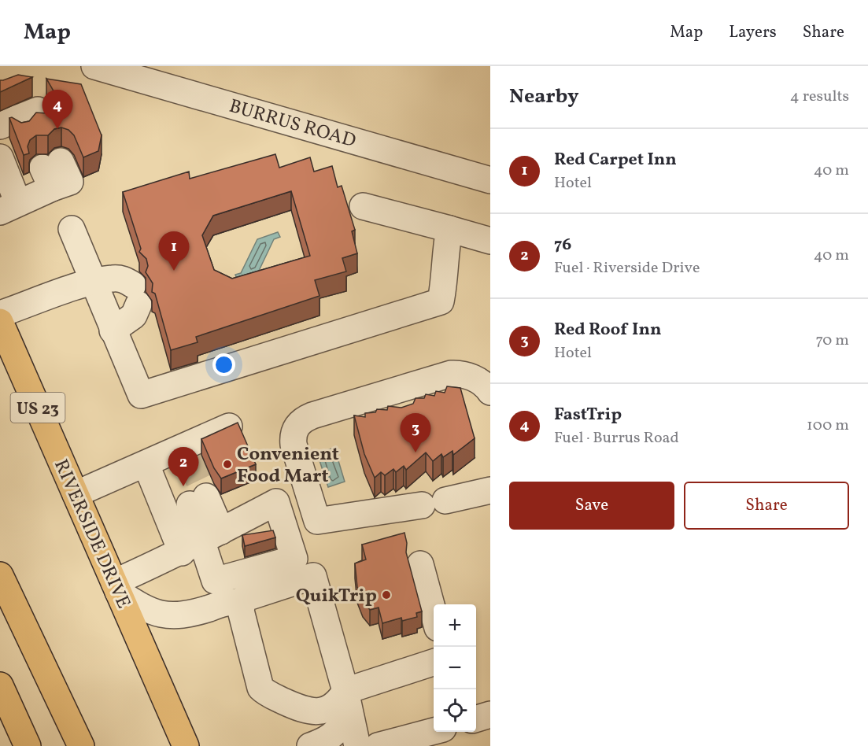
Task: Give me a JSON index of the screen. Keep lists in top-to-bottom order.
{
  "streets": {
    "main road": ["US 23", "RIVERSIDE DRIVE"],
    "street": ["BURRUS ROAD"]
  },
  "places": ["Convenient Food Mart", "QuikTrip"],
  "page": {
    "header": "Map",
    "nav": ["Map", "Layers", "Share"],
    "heading": ["Nearby", "4 results"],
    "pins": [
      "4",
      "1",
      "3",
      "2"
    ],
    "list": [
      {
        "mark": "1",
        "name": "Red Carpet Inn",
        "note": "Hotel",
        "value": "40 m"
      },
      {
        "mark": "2",
        "name": "76",
        "note": "Fuel · Riverside Drive",
        "value": "40 m"
      },
      {
        "mark": "3",
        "name": "Red Roof Inn",
        "note": "Hotel",
        "value": "70 m"
      },
      {
        "mark": "4",
        "name": "FastTrip",
        "note": "Fuel · Burrus Road",
        "value": "100 m"
      }
    ],
    "buttons": ["Save", "Share"],
    "map_buttons": ["+", "−"]
  }
}
